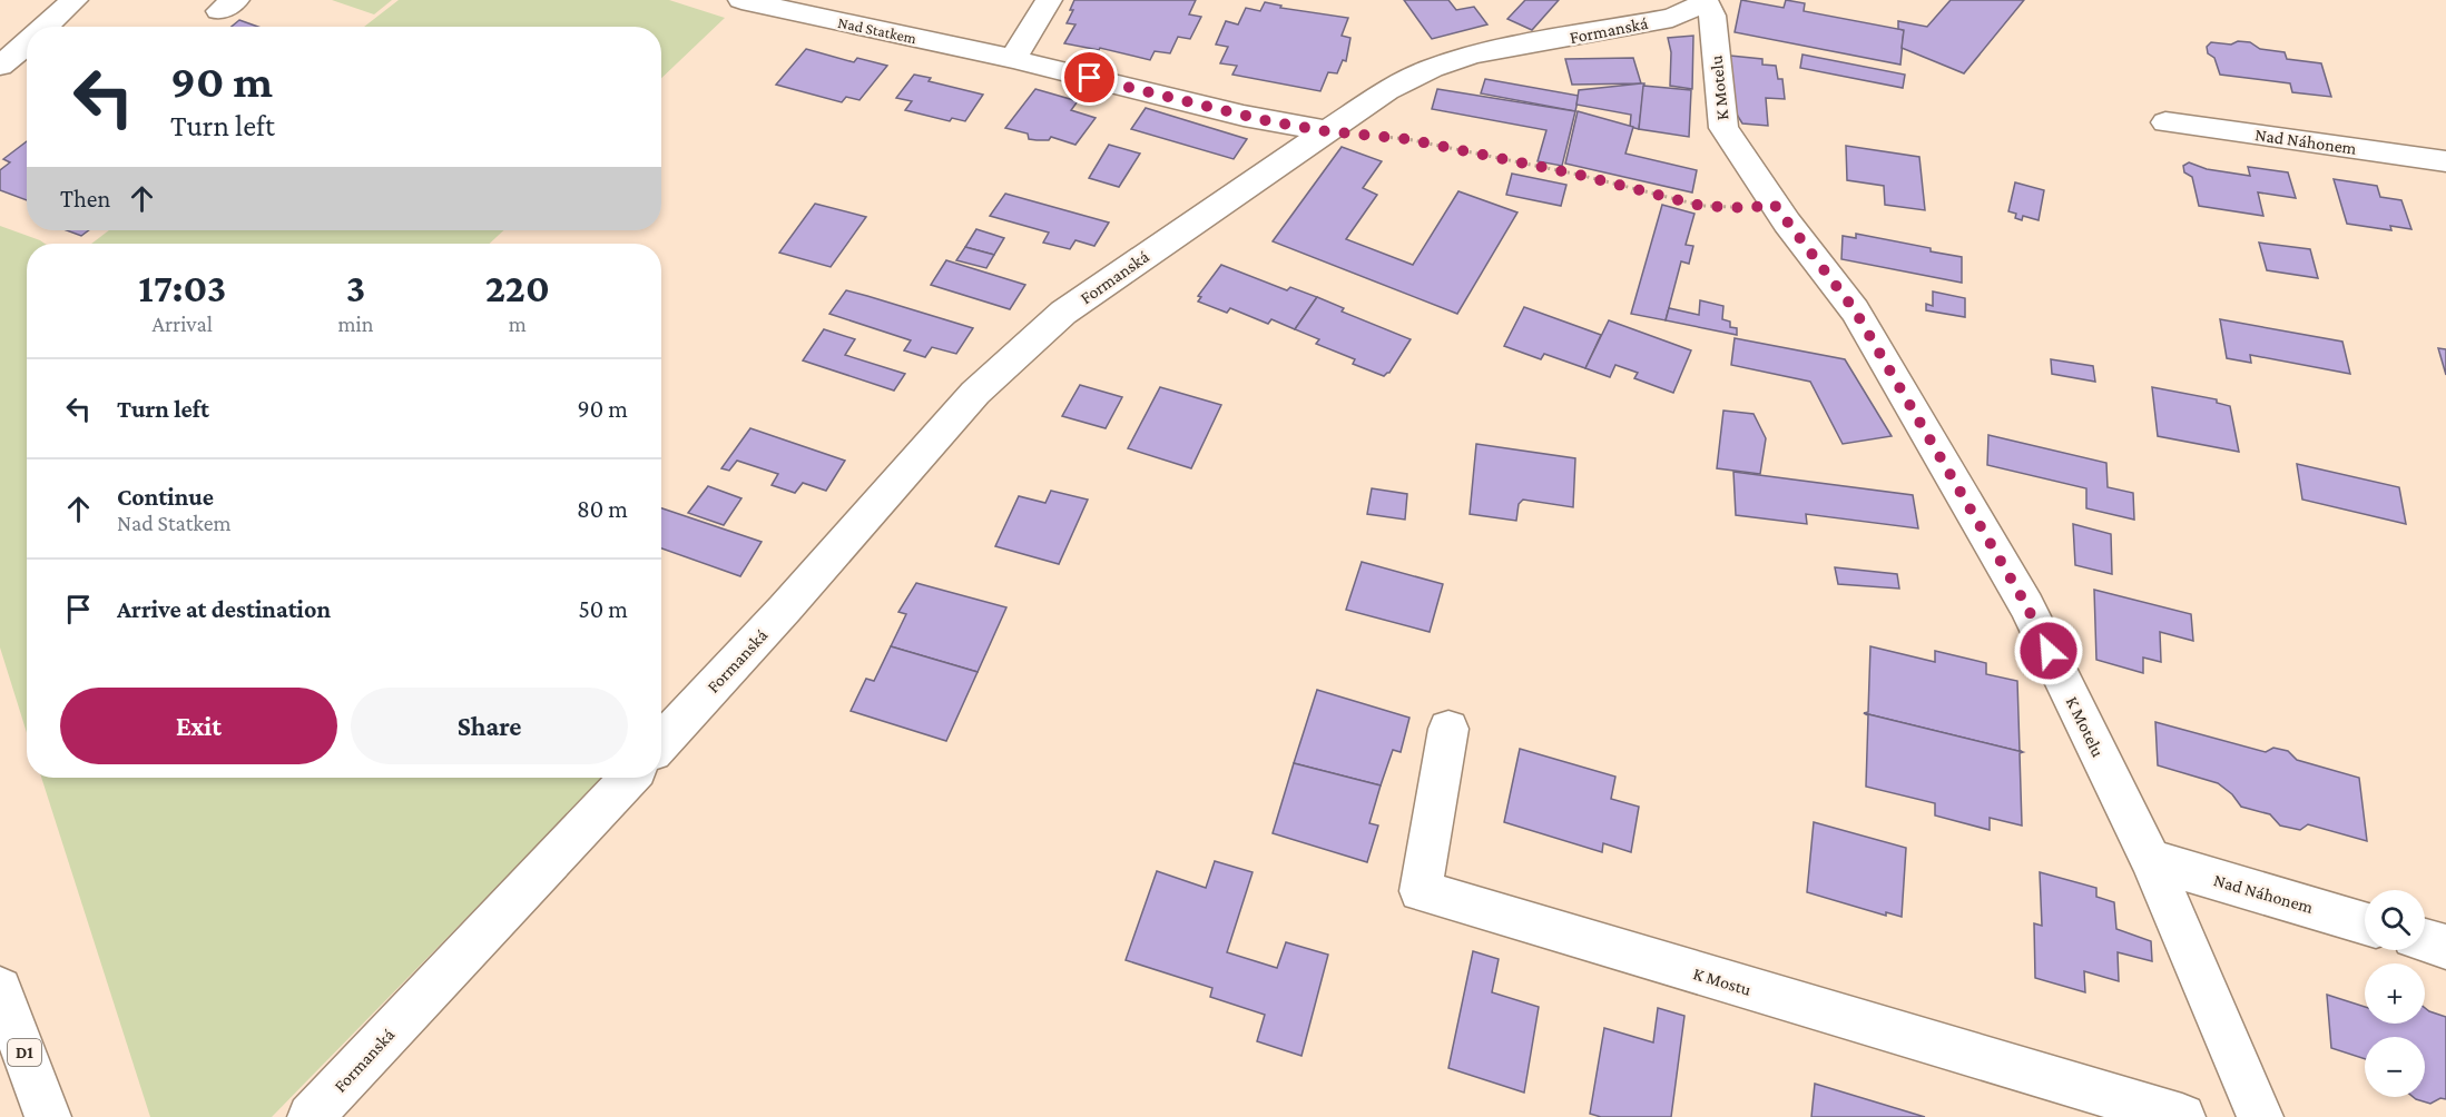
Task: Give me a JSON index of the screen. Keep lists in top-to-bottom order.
{
  "streets": {
    "main road": [
      "Nad Statkem",
      "Formanská",
      "K Motelu",
      "Nad Náhonem",
      "K Mostu",
      "D1"
    ]
  },
  "crossings": [
    ["Nad Statkem", "Formanská"],
    ["Formanská", "K Motelu"],
    ["K Motelu", "Nad Náhonem"]
  ],
  "page": {
    "turn": ["90 m", "Turn left"],
    "then": "Then",
    "eta": [
      "17:03",
      "Arrival",
      "3",
      "min",
      "220",
      "m"
    ],
    "list": [
      {
        "name": "Turn left",
        "value": "90 m"
      },
      {
        "name": "Continue",
        "note": "Nad Statkem",
        "value": "80 m"
      },
      {
        "name": "Arrive at destination",
        "value": "50 m"
      }
    ],
    "buttons": ["Exit", "Share"],
    "map_buttons": ["+", "−"]
  }
}
